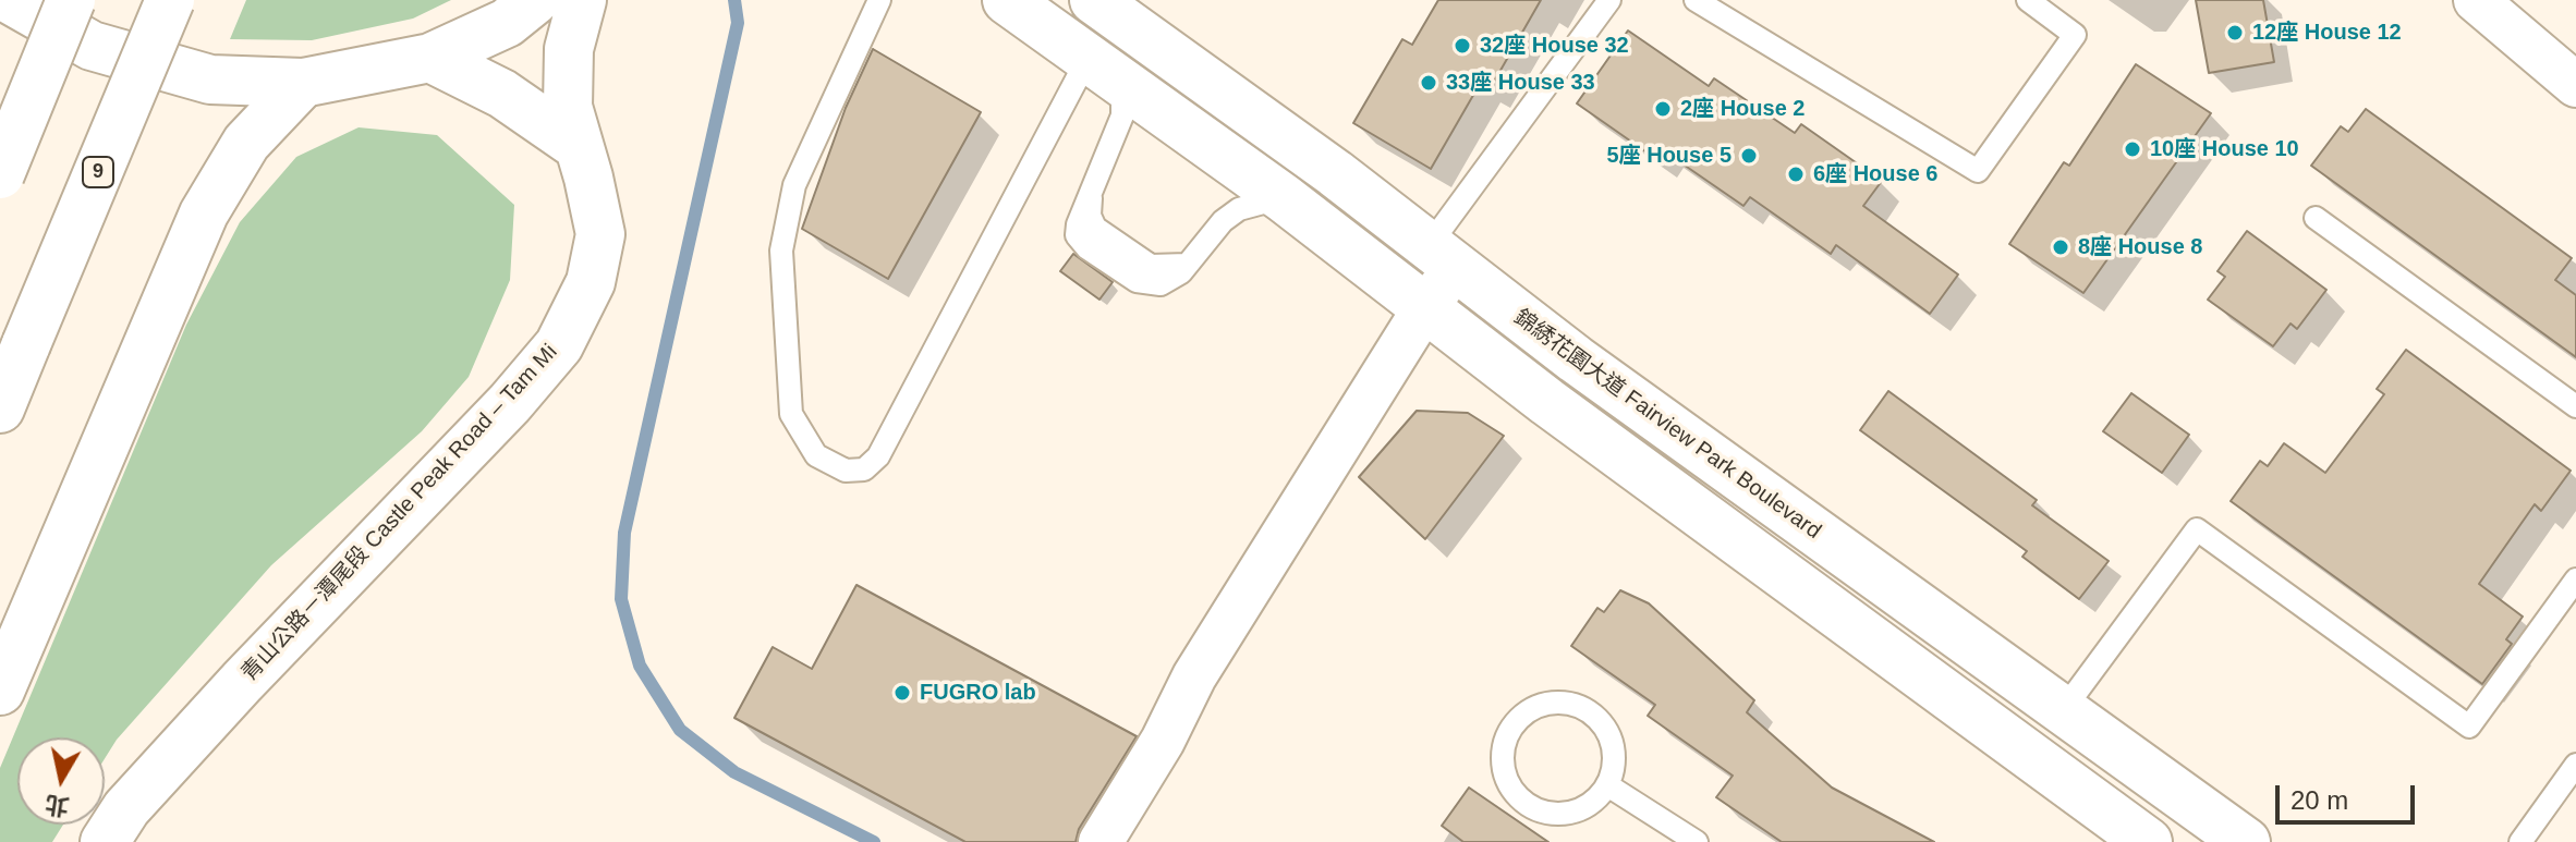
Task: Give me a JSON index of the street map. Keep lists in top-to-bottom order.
{
  "streets": {
    "main road": ["9", "錦綉花園大道 Fairview Park Boulevard", "青山公路－潭尾段 Castle Peak Road – Tam Mi"]
  },
  "places": [
    "12座 House 12",
    "32座 House 32",
    "33座 House 33",
    "2座 House 2",
    "10座 House 10",
    "5座 House 5",
    "6座 House 6",
    "8座 House 8",
    "FUGRO lab"
  ],
  "scale_bar": "20 m",
  "north": "bottom"
}
